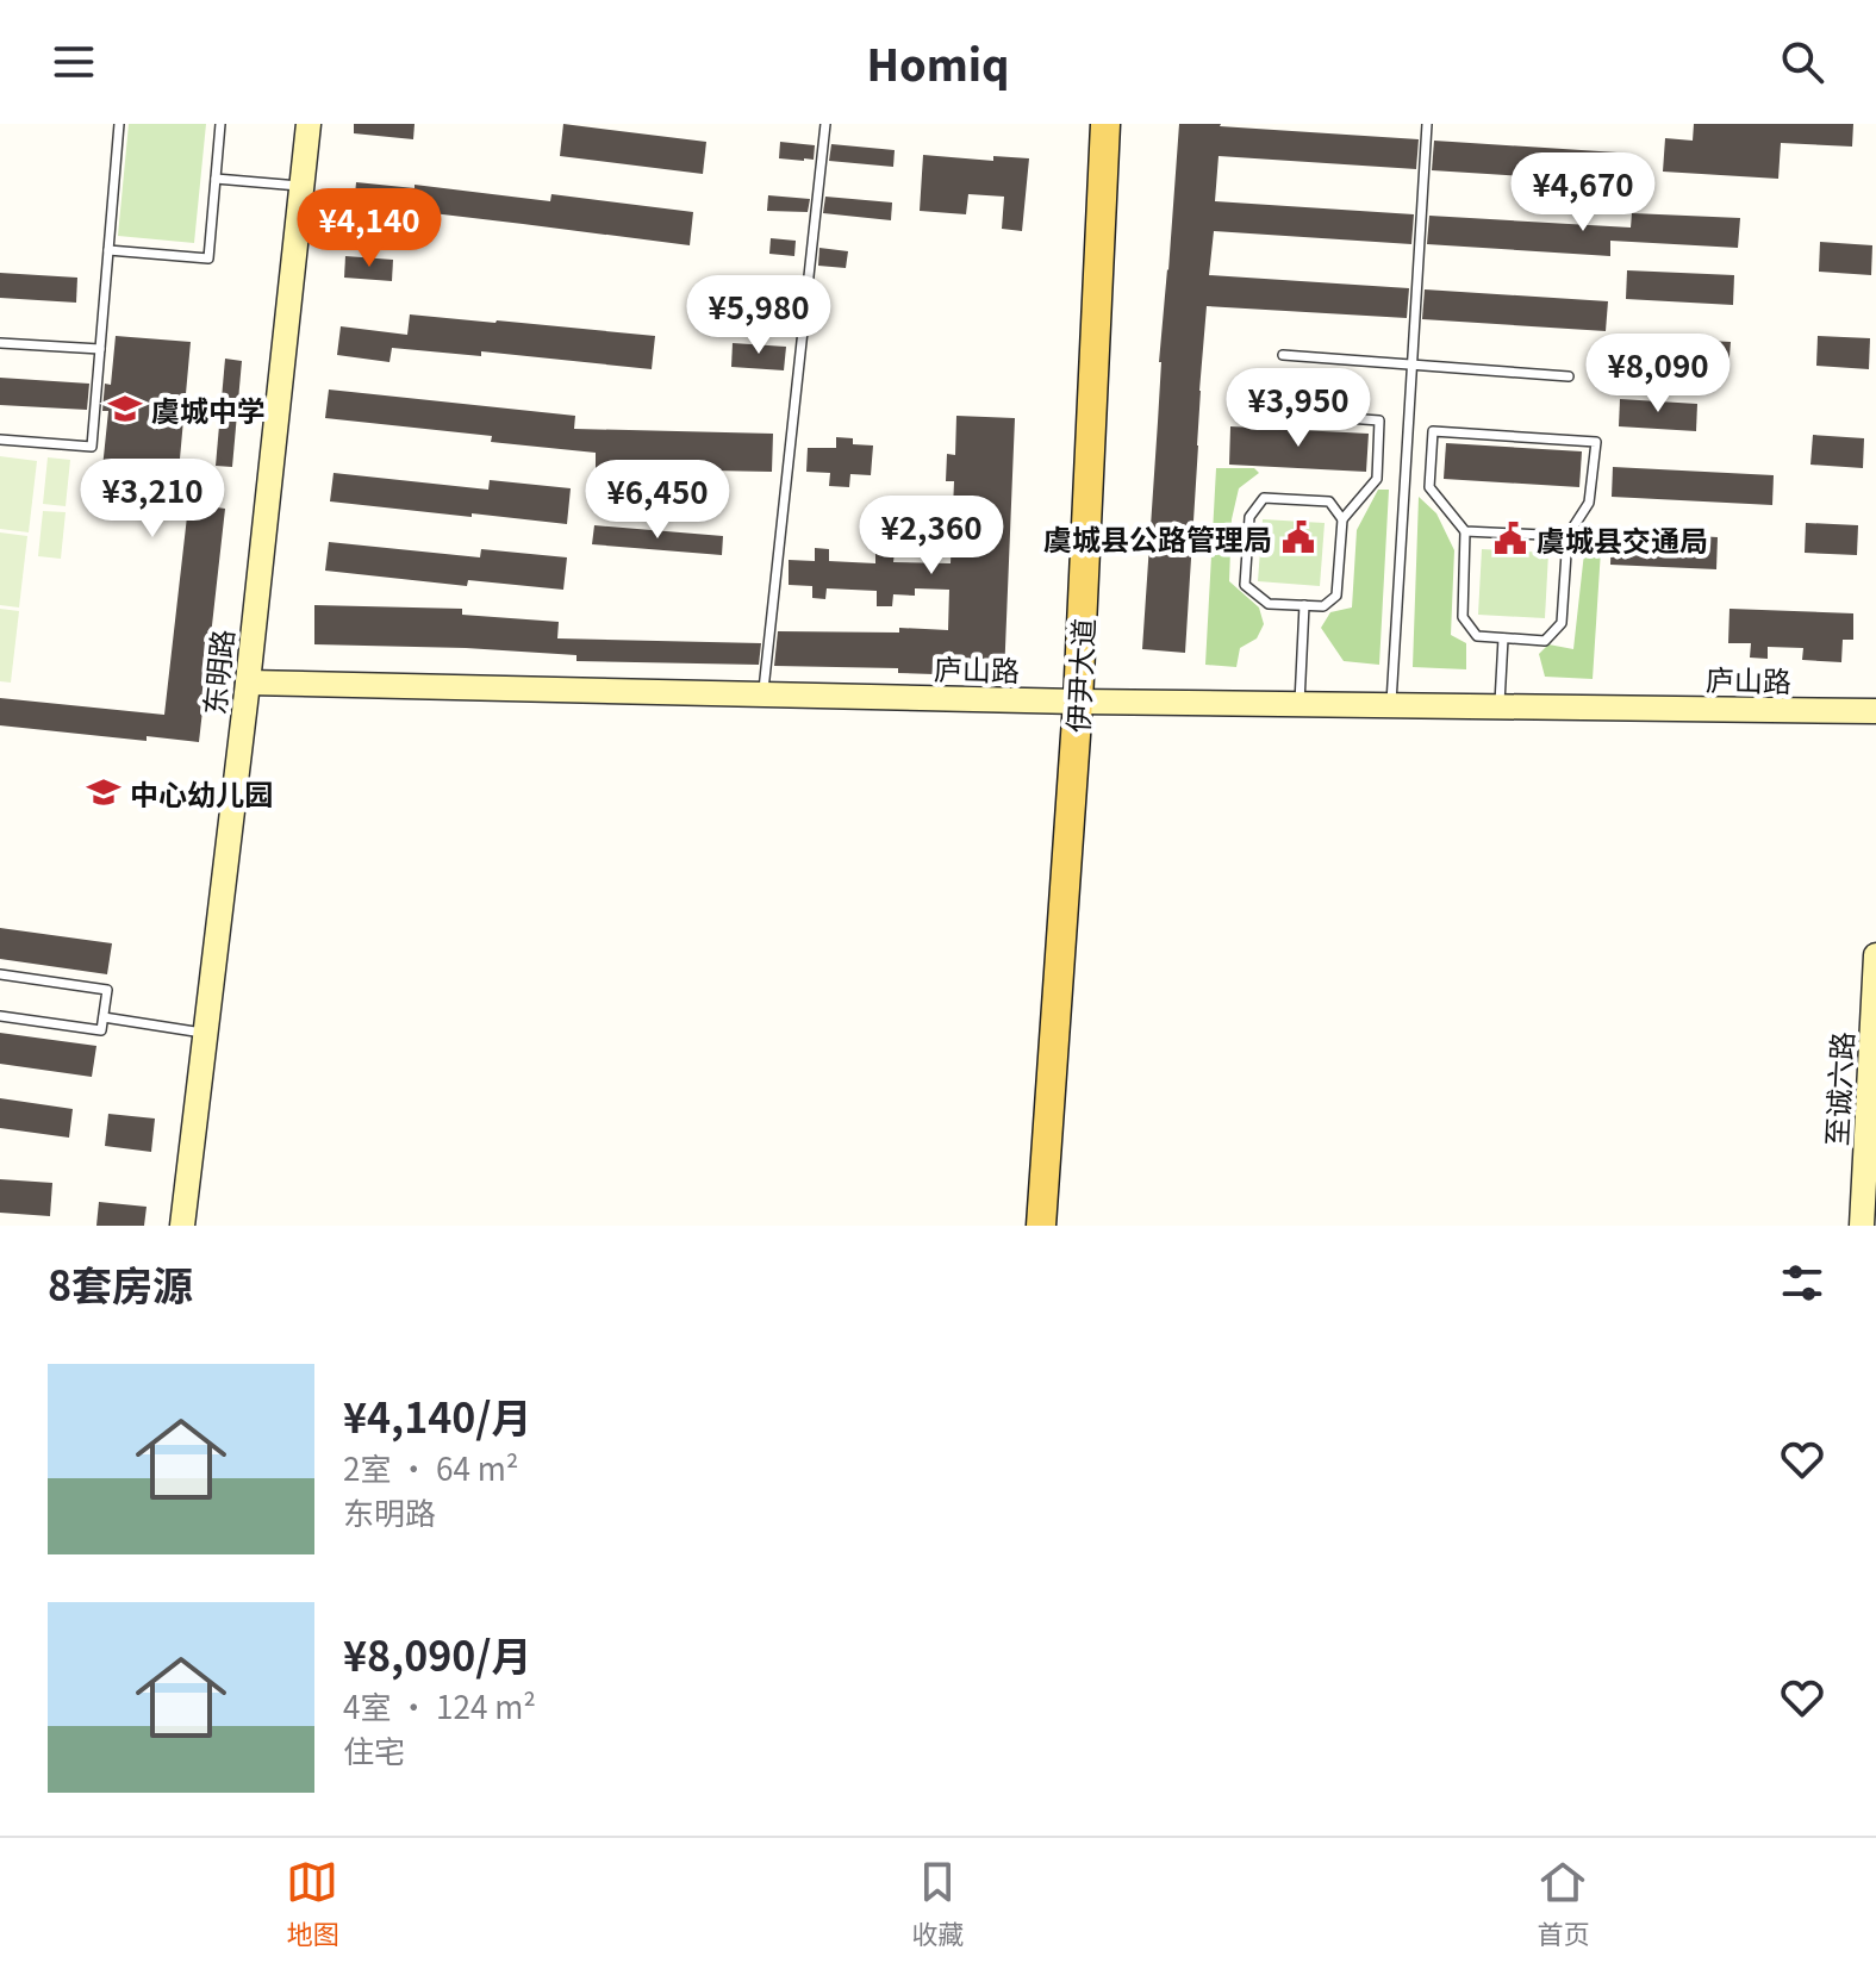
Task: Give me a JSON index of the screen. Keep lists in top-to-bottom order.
{
  "streets": {
    "main road": ["伊尹大道"],
    "street": ["庐山路", "东明路", "至诚六路"]
  },
  "crossings": [
    ["庐山路", "东明路"],
    ["庐山路", "伊尹大道"]
  ],
  "places": {
    "school or university": ["虞城中学", "中心幼儿园"],
    "public building": ["虞城县公路管理局", "虞城县交通局"]
  },
  "page": {
    "header": "Homiq",
    "price": [
      "¥4,670",
      "¥4,140",
      "¥5,980",
      "¥8,090",
      "¥3,950",
      "¥3,210",
      "¥6,450",
      "¥2,360"
    ],
    "heading": "8套房源",
    "list": [
      {
        "name": "¥4,140/月",
        "note": "2室 · 64 m² · 东明路"
      },
      {
        "name": "¥8,090/月",
        "note": "4室 · 124 m² · 住宅"
      }
    ],
    "tabs": ["地图", "收藏", "首页"]
  }
}
